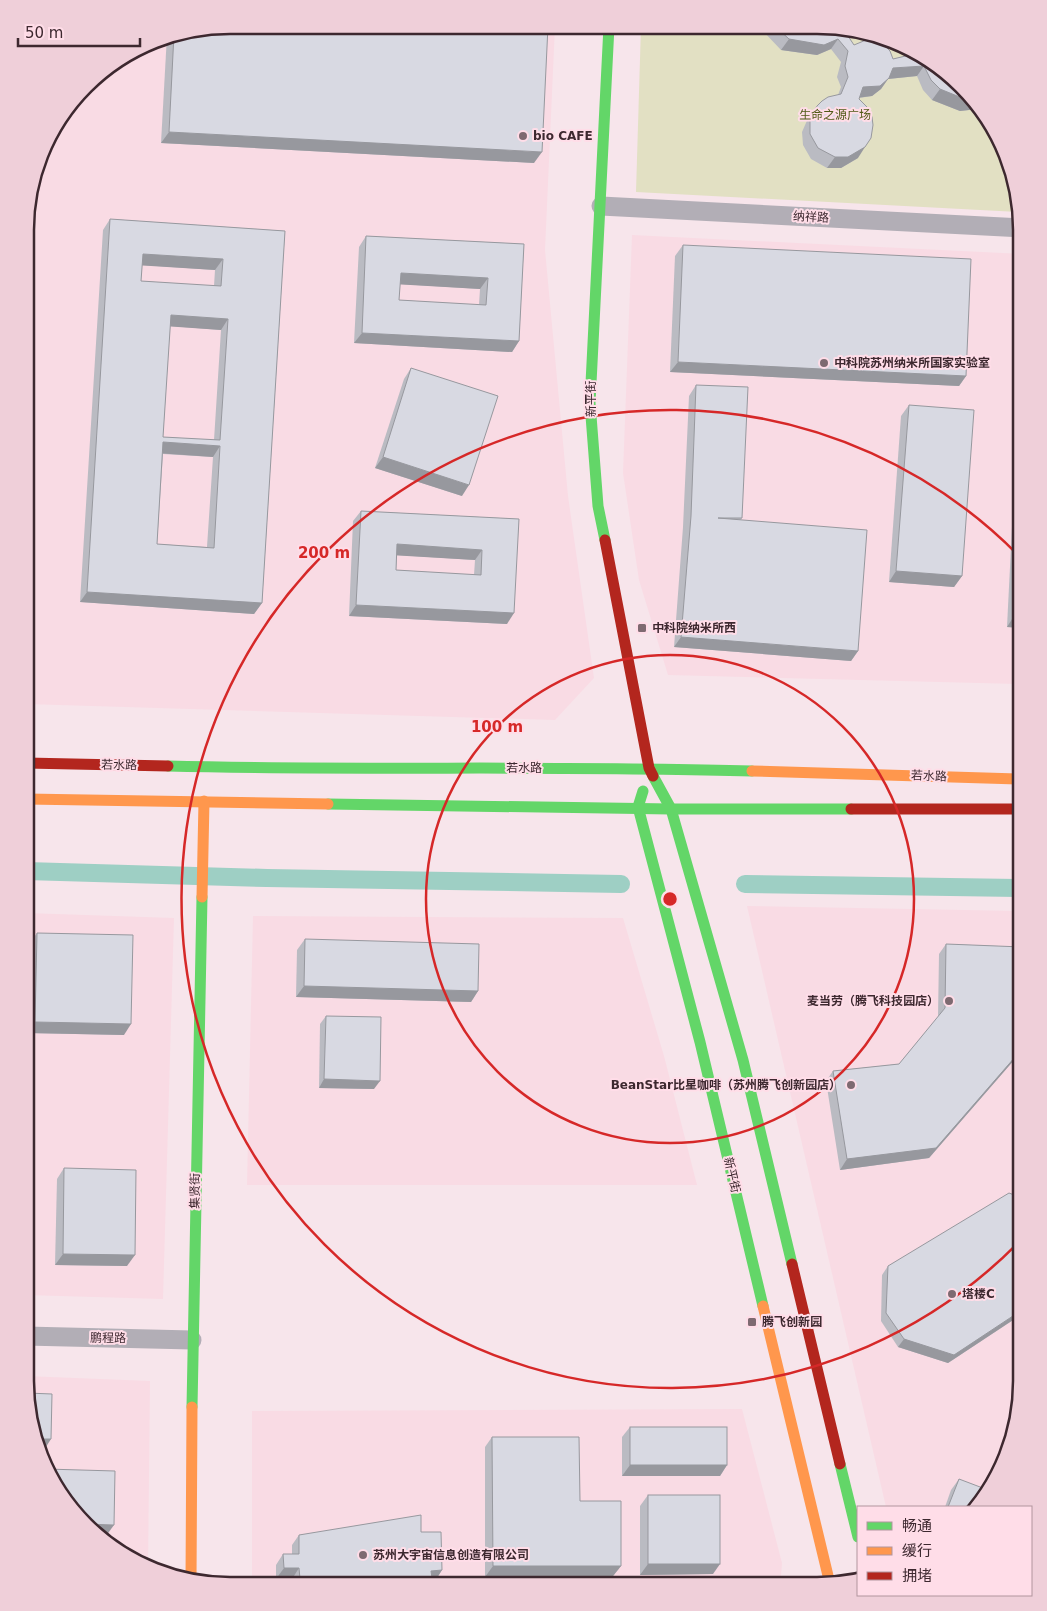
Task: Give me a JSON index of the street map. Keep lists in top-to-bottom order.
{
  "streets": {
    "main road": ["新平街", "若水路", "集贤街"],
    "street": ["纳祥路", "鹏程路"]
  },
  "crossings": [
    ["纳祥路", "新平街"],
    ["新平街", "若水路"],
    ["集贤街", "鹏程路"]
  ],
  "parks": ["生命之源广场"],
  "places": {
    "other": [
      "bio CAFE",
      "中科院苏州纳米所国家实验室",
      "麦当劳（腾飞科技园店）",
      "BeanStar比星咖啡（苏州腾飞创新园店）",
      "塔楼C",
      "苏州大宇宙信息创造有限公司"
    ],
    "transit": ["中科院纳米所西", "腾飞创新园"]
  },
  "legend": ["畅通", "缓行", "拥堵"],
  "scale_bar": "50 m",
  "rings": ["200 m", "100 m"]
}
